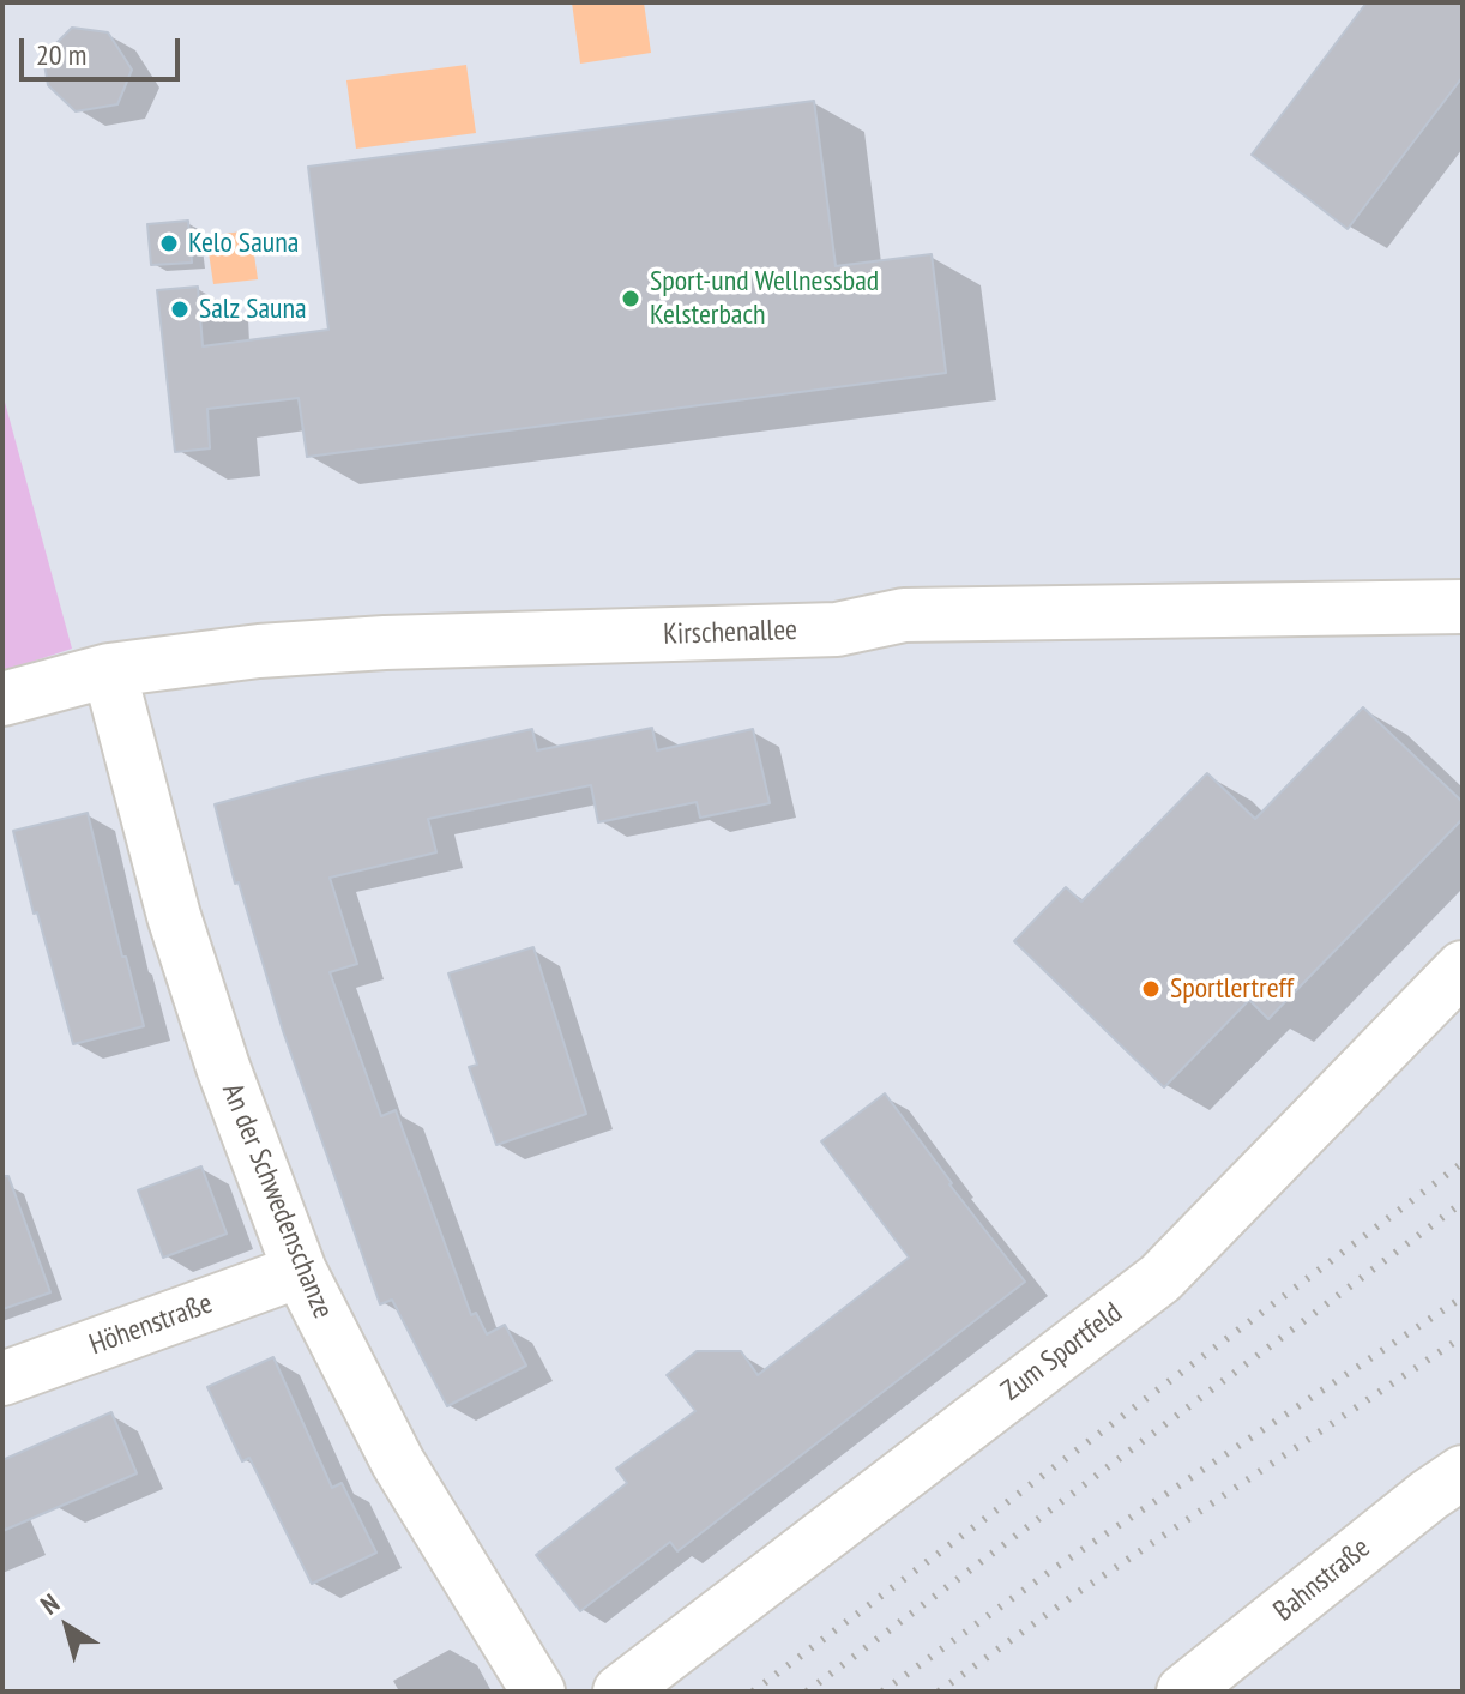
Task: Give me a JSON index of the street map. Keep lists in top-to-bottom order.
{
  "streets": {
    "street": [
      "Kirschenallee",
      "An der Schwedenschanze",
      "Höhenstraße",
      "Zum Sportfeld",
      "Bahnstraße"
    ]
  },
  "crossings": [
    ["Kirschenallee", "An der Schwedenschanze"],
    ["An der Schwedenschanze", "Höhenstraße"]
  ],
  "places": [
    "Kelo Sauna",
    "Sport-und Wellnessbad Kelsterbach",
    "Salz Sauna",
    "Sportlertreff"
  ],
  "scale_bar": "20 m",
  "north": "top left"
}
